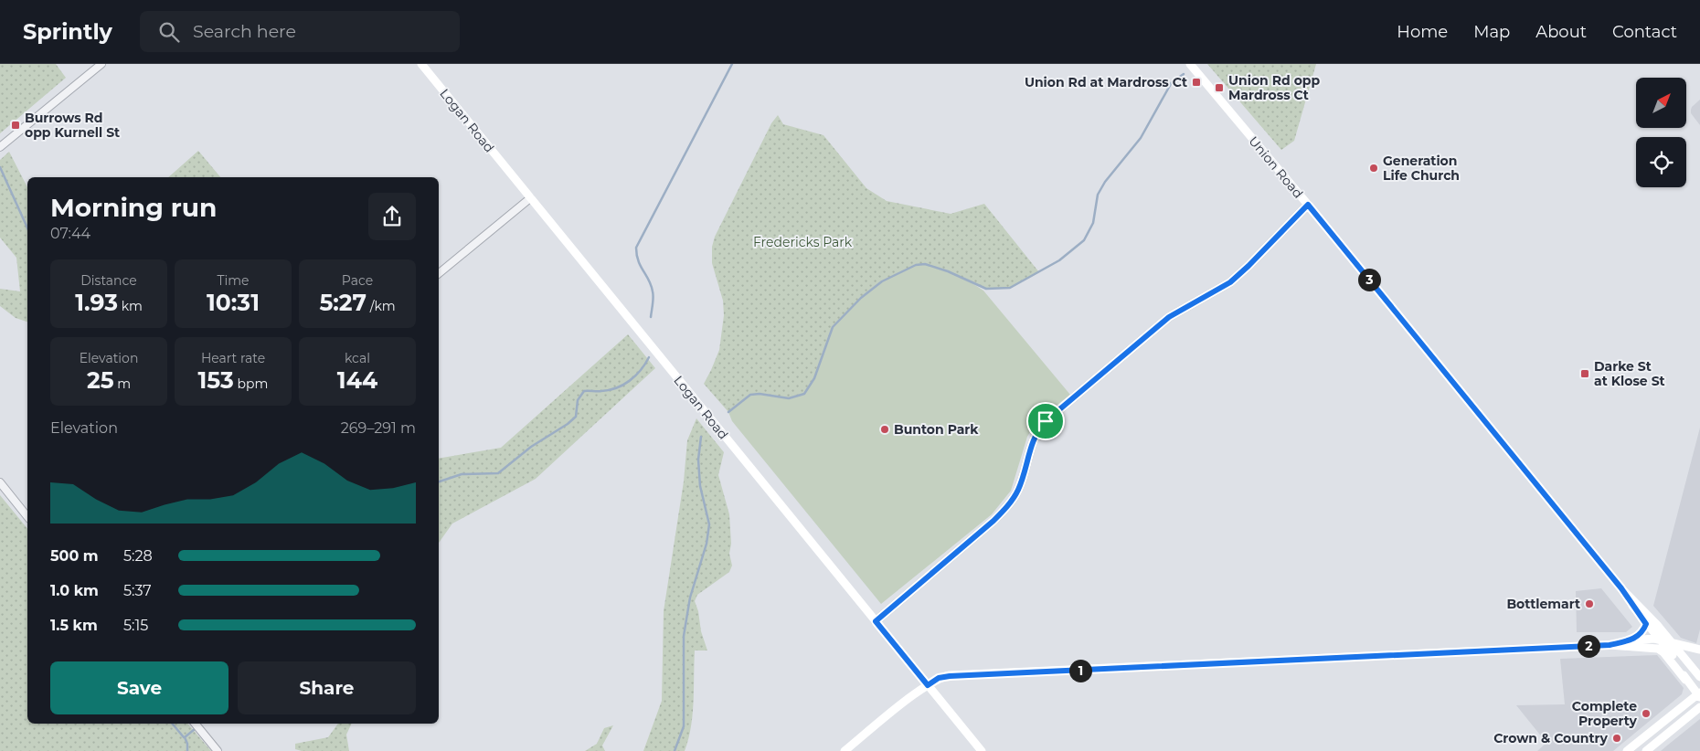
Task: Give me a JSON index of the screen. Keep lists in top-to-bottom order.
{
  "streets": {
    "main road": ["Logan Road", "Union Road"]
  },
  "parks": ["Fredericks Park"],
  "places": {
    "transit": [
      "Union Rd at Mardross Ct",
      "Union Rd opp Mardross Ct",
      "Burrows Rd opp Kurnell St",
      "Darke St at Klose St"
    ],
    "other": [
      "Generation Life Church",
      "Bunton Park",
      "Bottlemart",
      "Complete Property",
      "Crown & Country"
    ]
  },
  "north": "top right",
  "page": {
    "header": "Sprintly",
    "search": "Search here",
    "nav": [
      "Home",
      "Map",
      "About",
      "Contact"
    ],
    "heading": ["Morning run", "07:44"],
    "stats": [
      ["Distance", "1.93 km"],
      ["Time", "10:31"],
      ["Pace", "5:27 /km"],
      ["Elevation", "25 m"],
      ["Heart rate", "153 bpm"],
      ["kcal", "144"]
    ],
    "pins": ["3", "2", "1"],
    "chart": ["Elevation", "269–291 m"],
    "list": [
      {
        "name": "500 m",
        "note": "5:28"
      },
      {
        "name": "1.0 km",
        "note": "5:37"
      },
      {
        "name": "1.5 km",
        "note": "5:15"
      }
    ],
    "buttons": ["Save", "Share"]
  }
}
